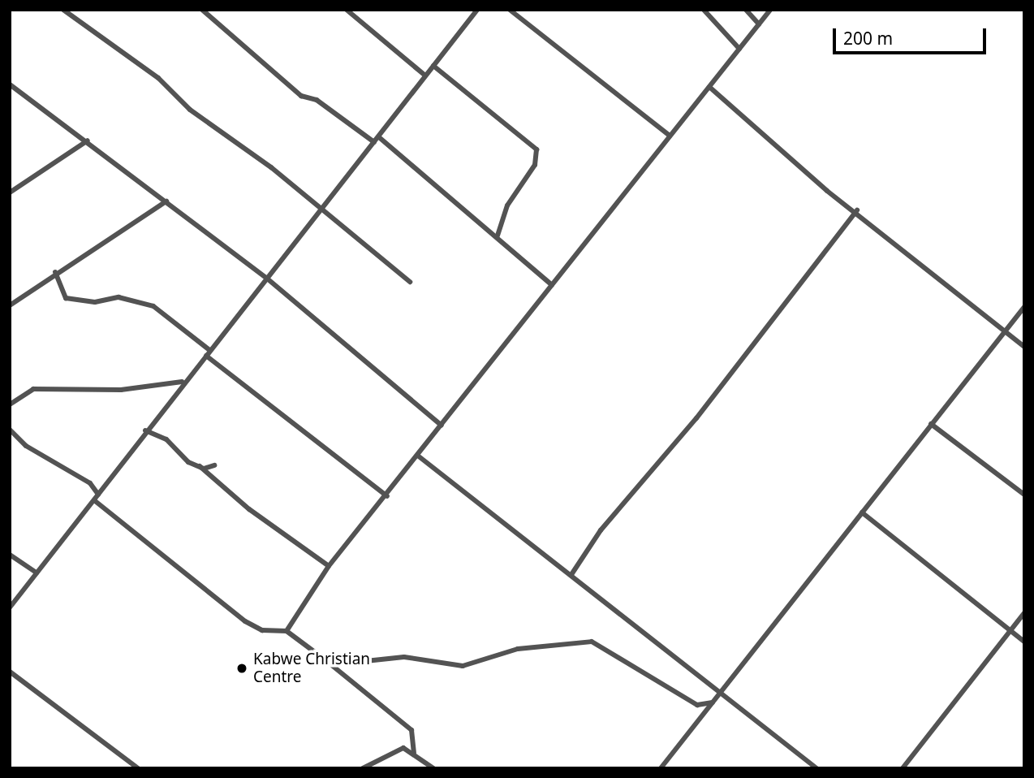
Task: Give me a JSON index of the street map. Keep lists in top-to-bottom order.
{
  "places": ["Kabwe Christian Centre"],
  "scale_bar": "200 m"
}
